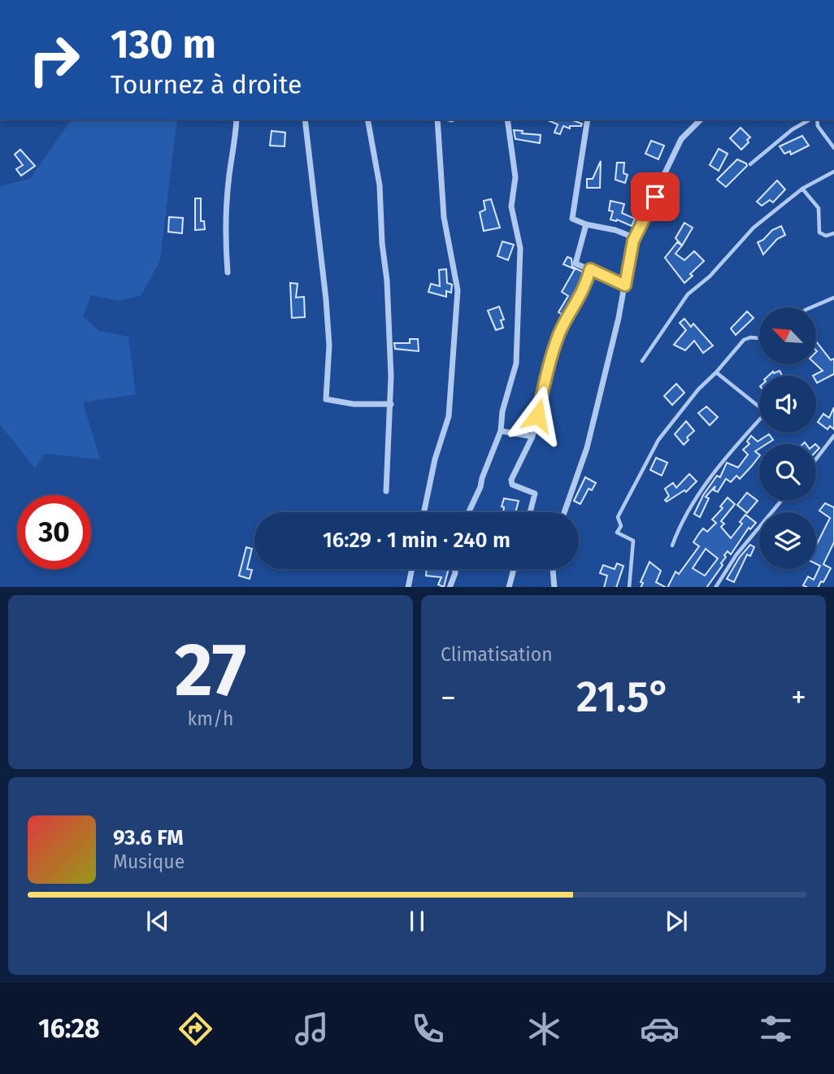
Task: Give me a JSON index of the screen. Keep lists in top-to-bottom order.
{
  "north": "top left",
  "page": {
    "turn": ["130 m", "Tournez à droite"],
    "limit": "30",
    "trip": "16:29 · 1 min · 240 m",
    "tile": [
      ["27", "km/h"],
      "Climatisation"
    ],
    "heat": ["−", "21.5°", "+"],
    "song": ["93.6 FM", "Musique"],
    "tabs": "16:28"
  }
}
